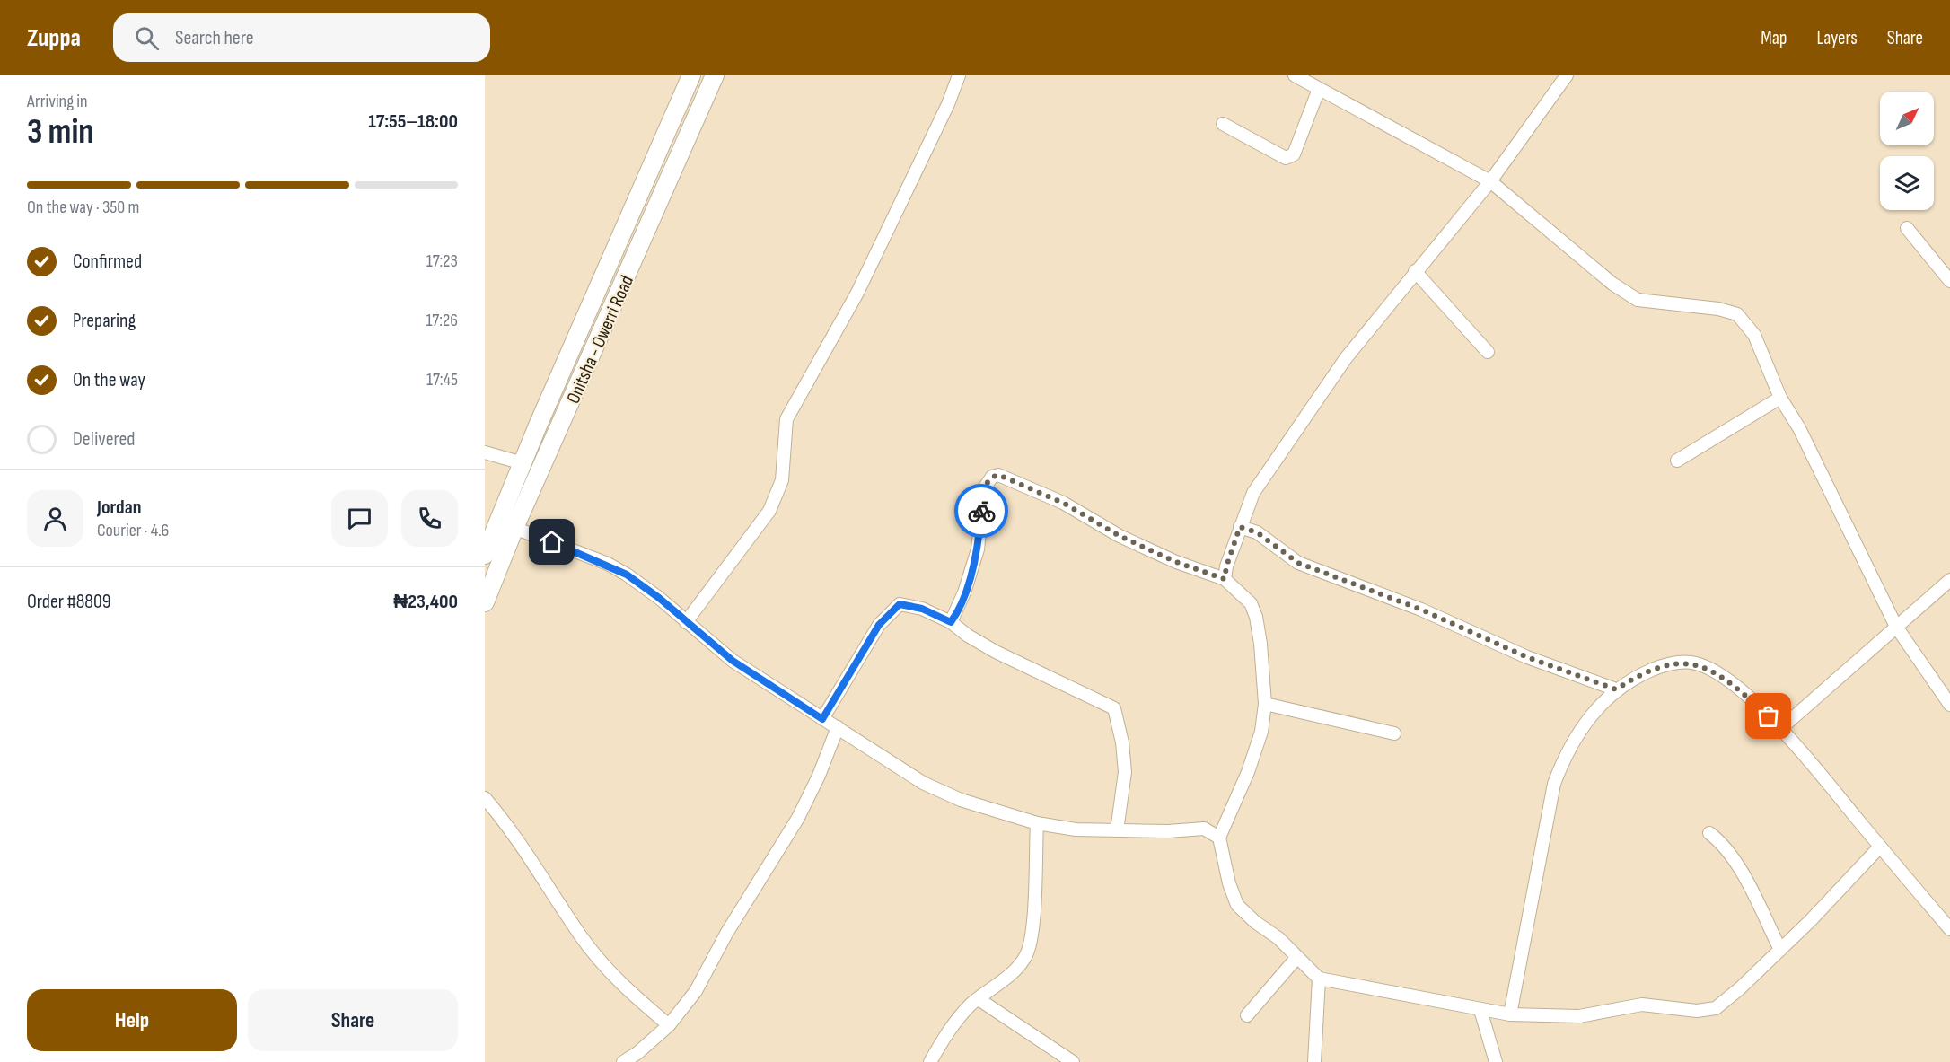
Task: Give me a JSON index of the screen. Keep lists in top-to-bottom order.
{
  "streets": {
    "highway": ["Onitsha - Owerri Road"]
  },
  "north": "top right",
  "page": {
    "header": "Zuppa",
    "search": "Search here",
    "nav": ["Map", "Layers", "Share"],
    "heading": ["3 min", "Arriving in", "17:55–18:00"],
    "panel": [
      "Jordan",
      "Courier · 4.6",
      "Order #8809",
      "₦23,400"
    ],
    "bar": "On the way · 350 m",
    "list": [
      ["Confirmed", "17:23"],
      ["Preparing", "17:26"],
      ["On the way", "17:45"],
      "Delivered"
    ],
    "buttons": ["Help", "Share"]
  }
}
